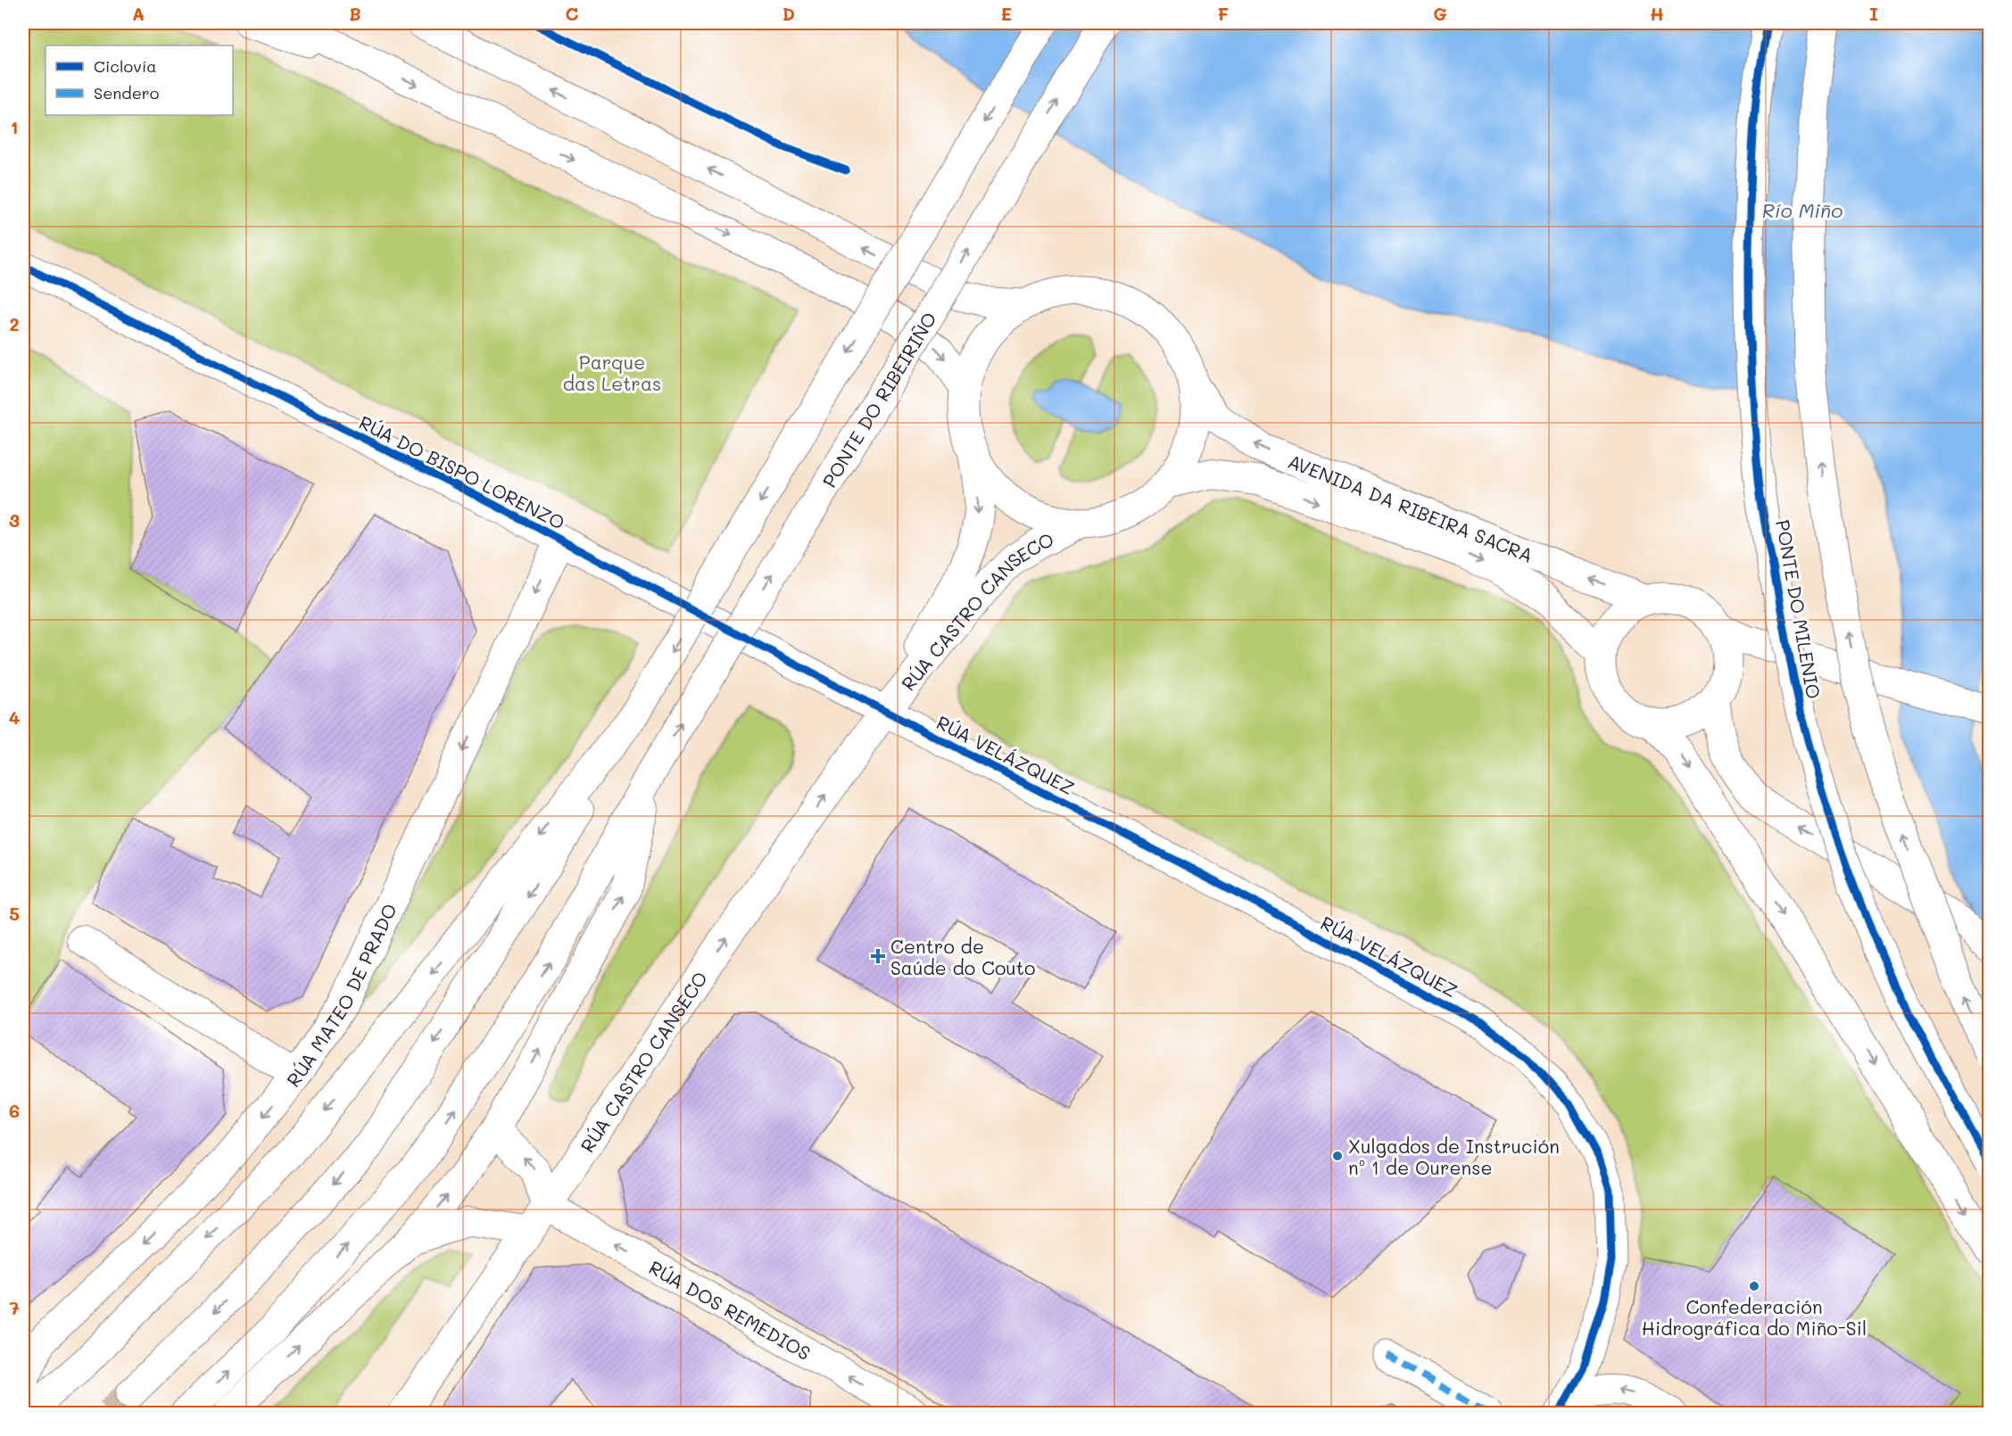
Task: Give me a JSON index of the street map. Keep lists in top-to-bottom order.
{
  "streets": {
    "main road": [
      "PONTE DO RIBEIRIÑO",
      "RÚA DO BISPO LORENZO",
      "AVENIDA DA RIBEIRA SACRA",
      "PONTE DO MILENIO",
      "RÚA CASTRO CANSECO",
      "RÚA VELÁZQUEZ",
      "RÚA MATEO DE PRADO",
      "RÚA DOS REMEDIOS"
    ]
  },
  "crossings": [
    ["RÚA DO BISPO LORENZO", "RÚA CASTRO CANSECO"],
    ["RÚA DO BISPO LORENZO", "RÚA VELÁZQUEZ"],
    ["RÚA DO BISPO LORENZO", "RÚA MATEO DE PRADO"],
    ["RÚA CASTRO CANSECO", "RÚA VELÁZQUEZ"],
    ["RÚA CASTRO CANSECO", "RÚA DOS REMEDIOS"]
  ],
  "one_way": ["RÚA DOS REMEDIOS"],
  "water": ["Río Miño"],
  "parks": ["Parque das Letras"],
  "places": {
    "health": ["Centro de Saúde do Couto"],
    "other": ["Xulgados de Instrución nº 1 de Ourense", "Confederación Hidrográfica do Miño-Sil"]
  },
  "legend": ["Ciclovía", "Sendero"],
  "grid": {
    "columns": [
      "A",
      "B",
      "C",
      "D",
      "E",
      "F",
      "G",
      "H",
      "I"
    ],
    "rows": [
      "1",
      "2",
      "3",
      "4",
      "5",
      "6",
      "7"
    ]
  }
}
